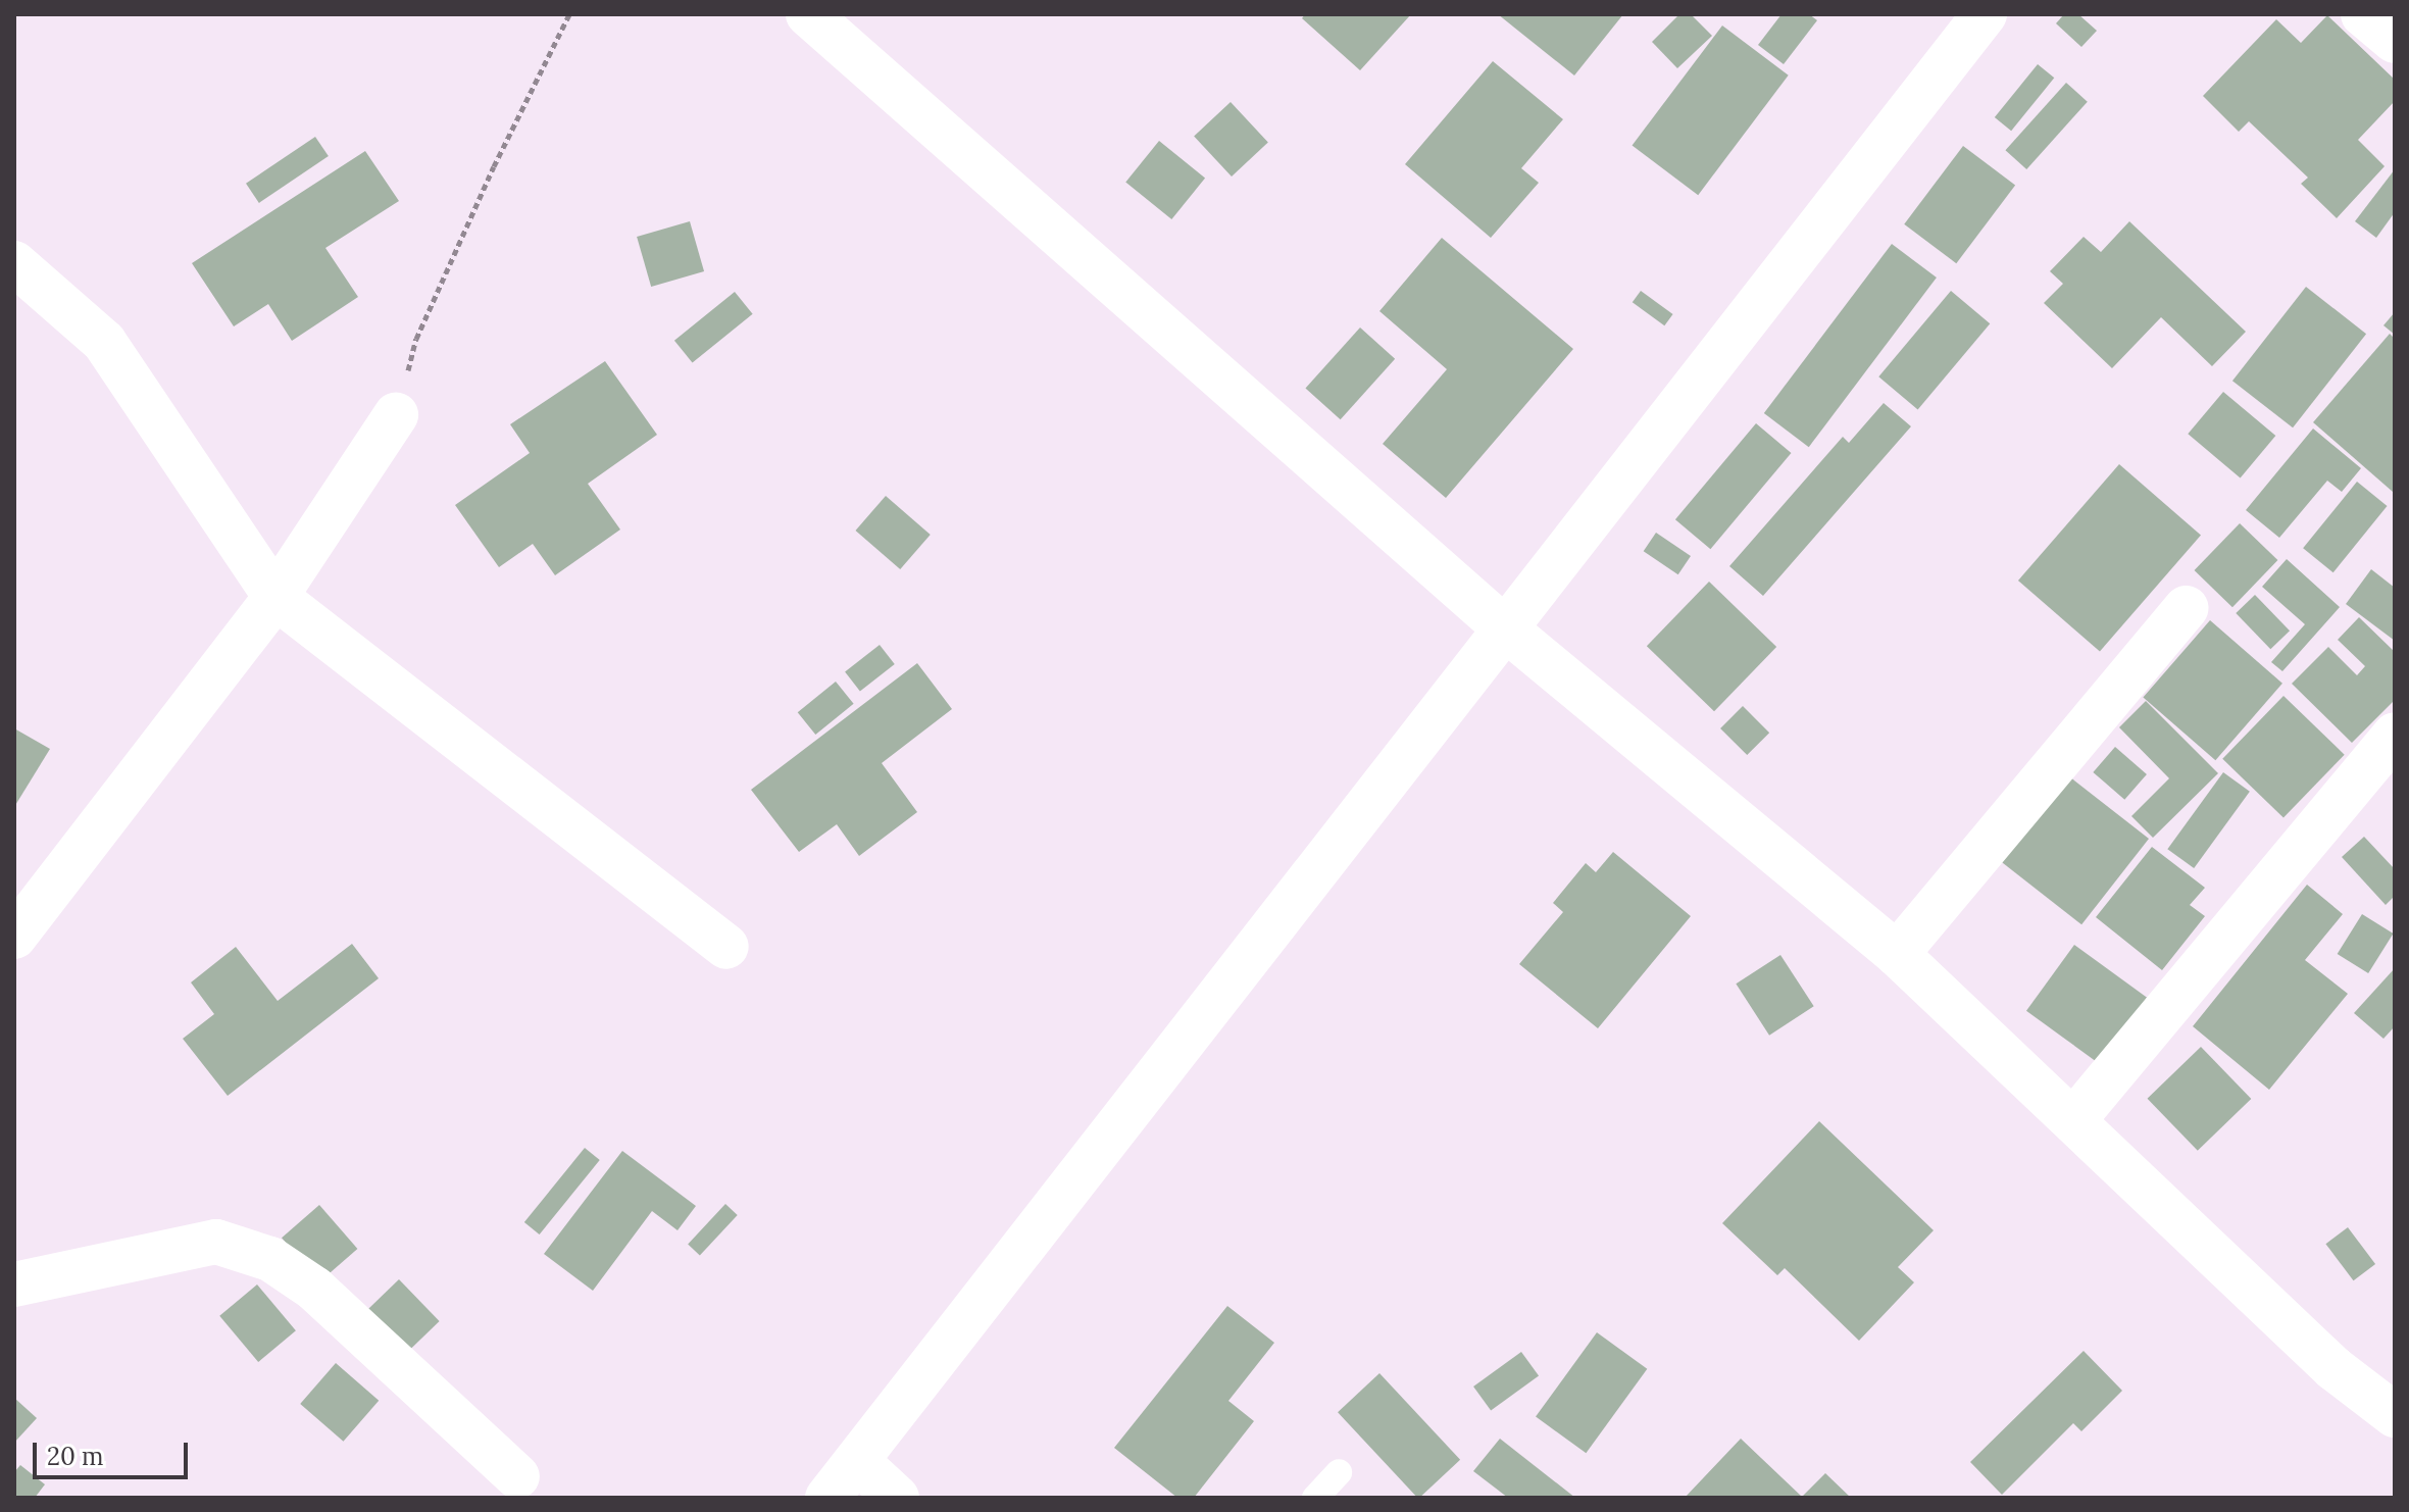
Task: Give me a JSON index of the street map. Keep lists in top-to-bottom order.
{
  "scale_bar": "20 m"
}
